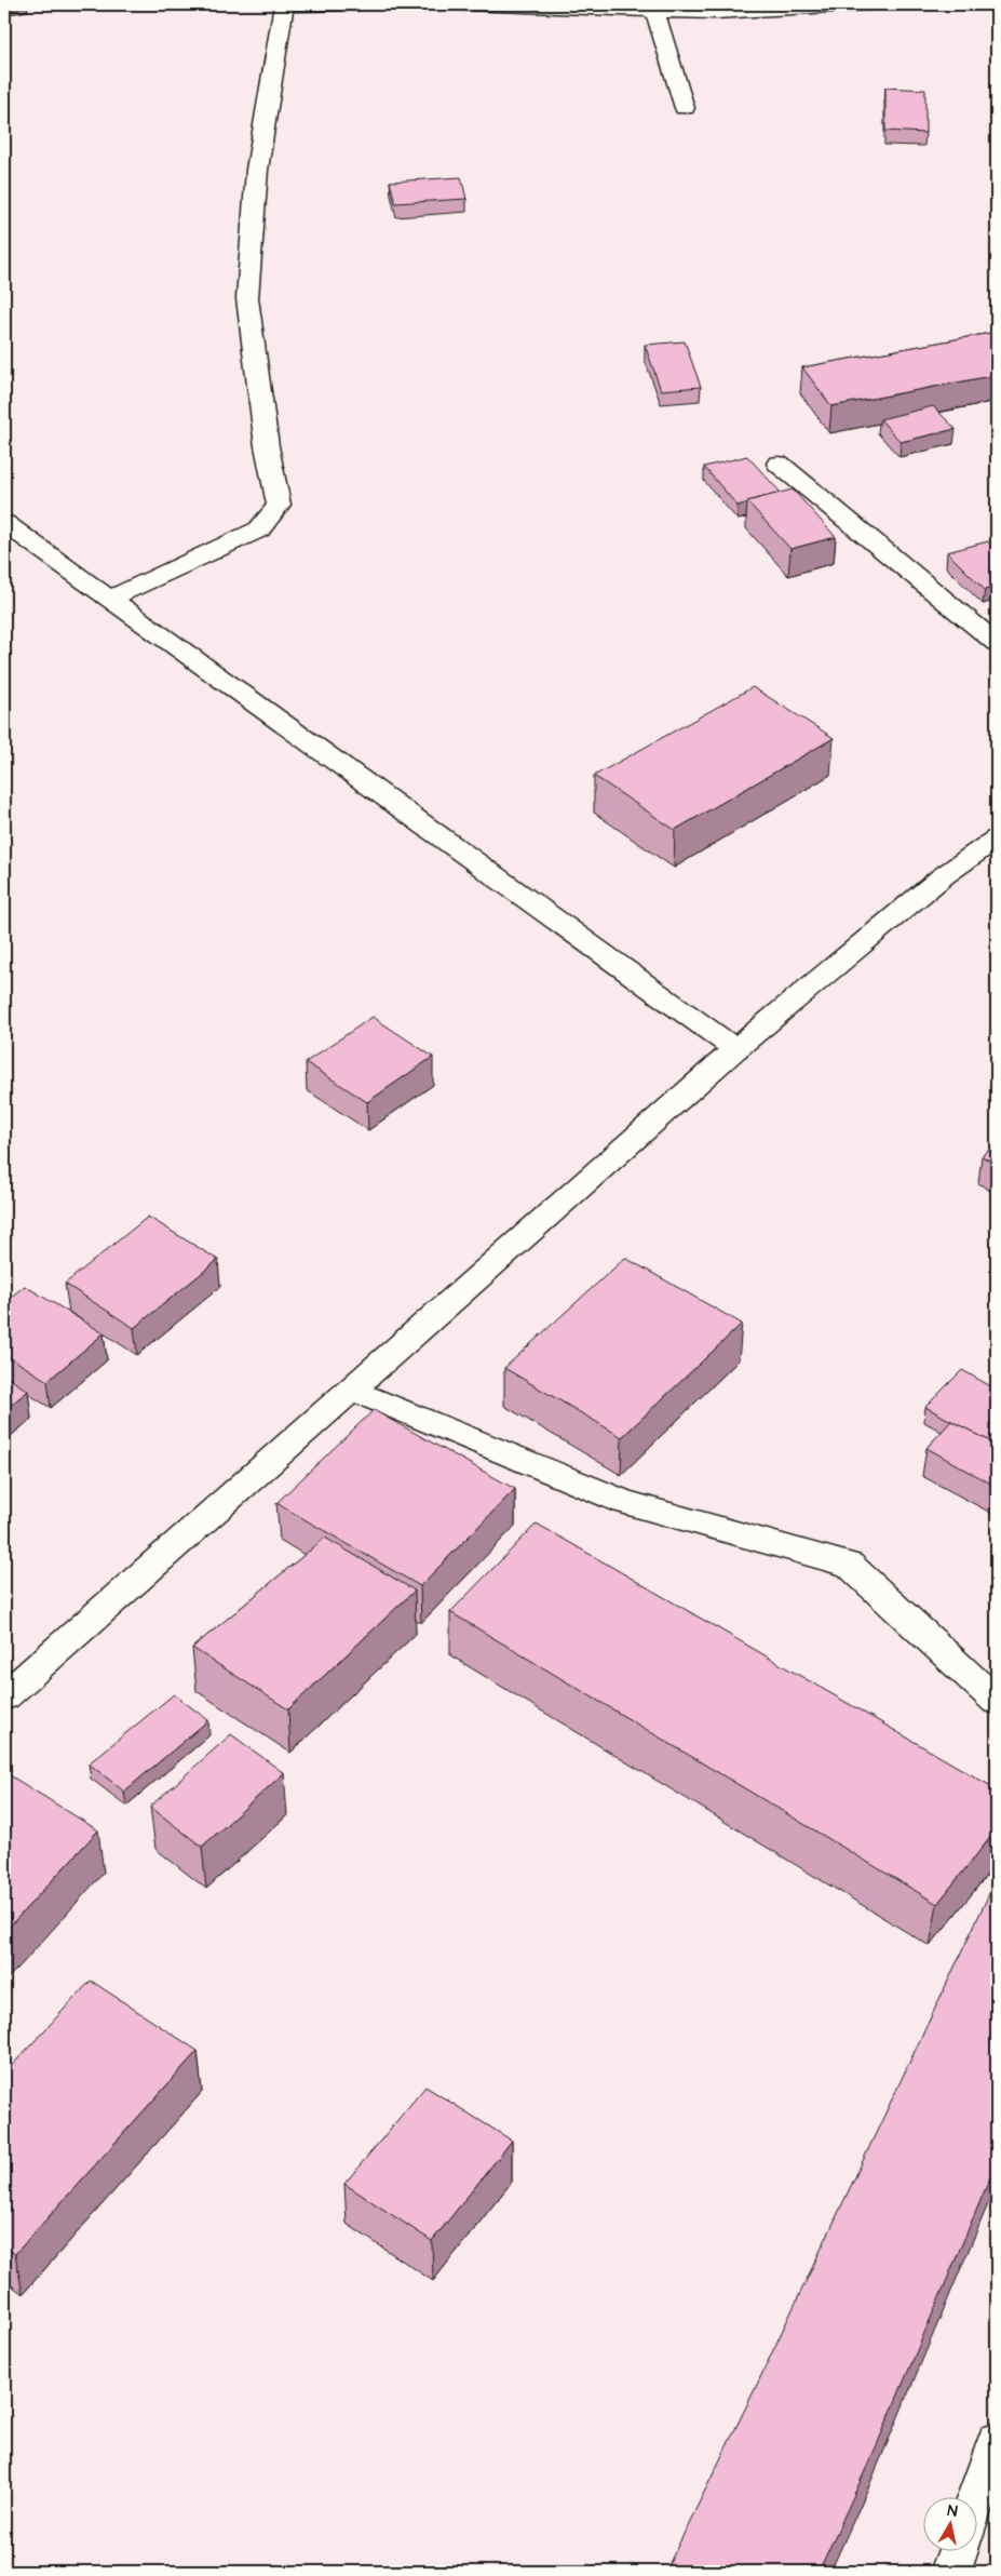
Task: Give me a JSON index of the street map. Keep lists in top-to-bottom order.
{
  "north": "top"
}
